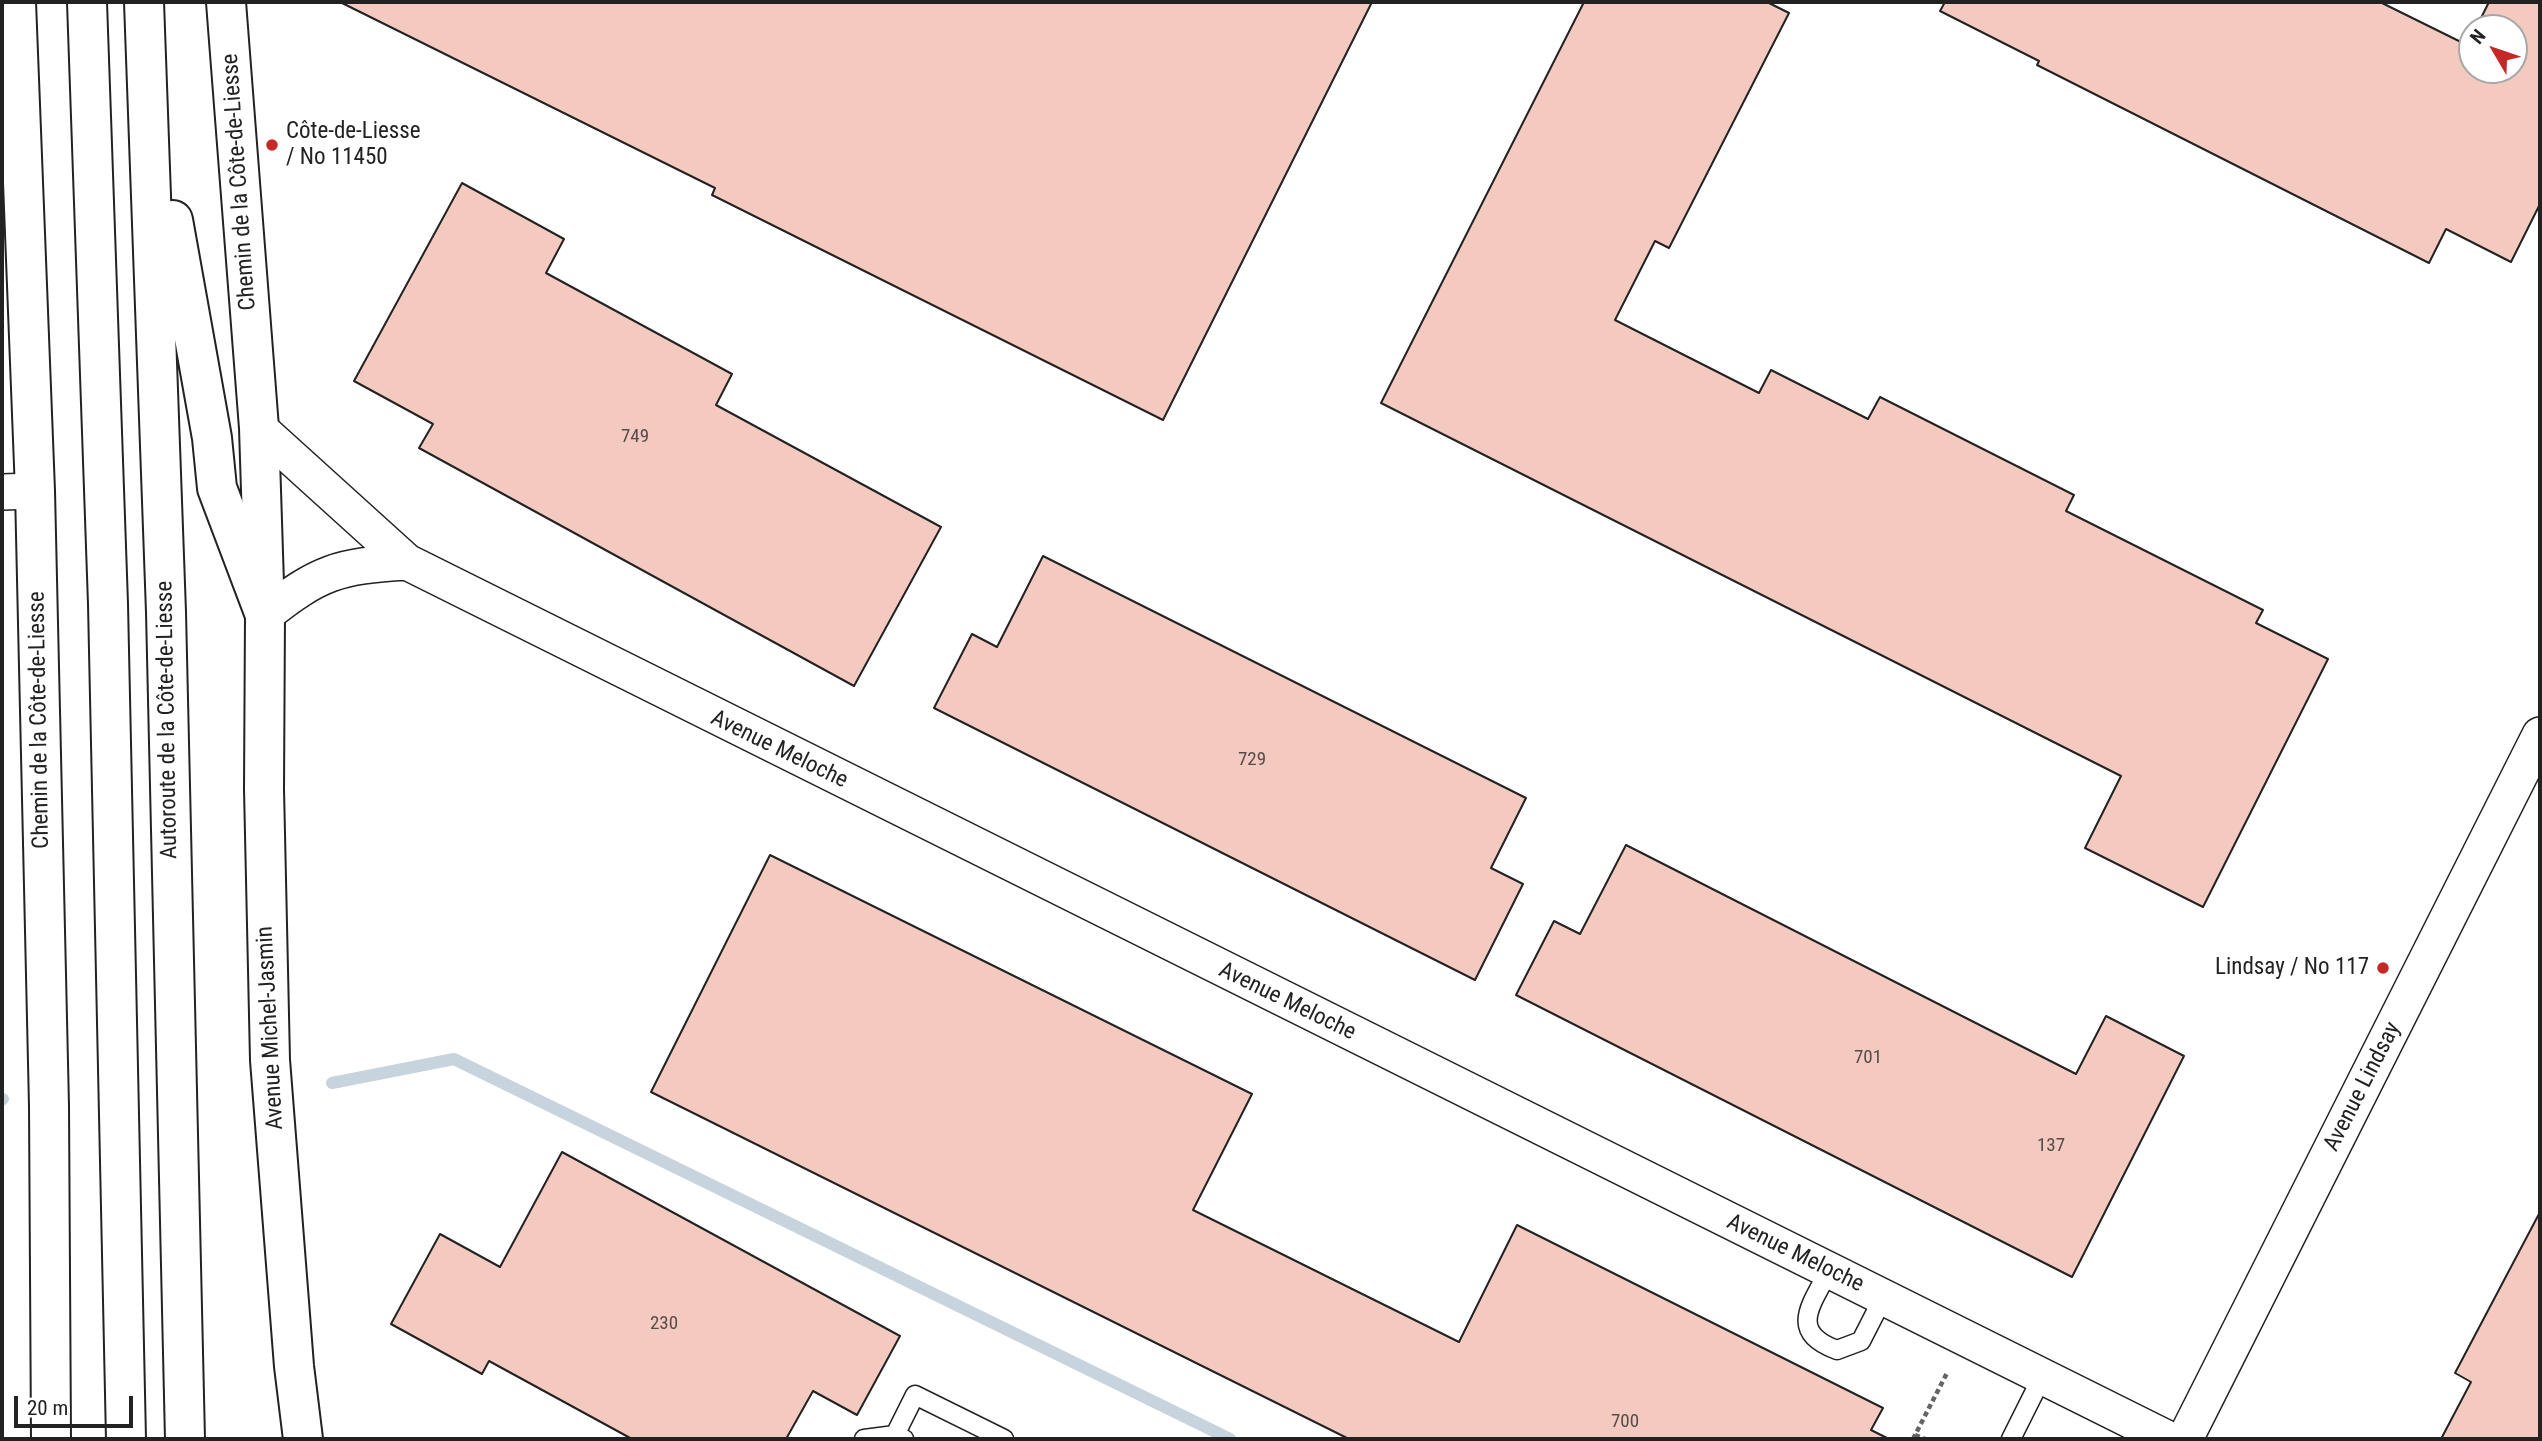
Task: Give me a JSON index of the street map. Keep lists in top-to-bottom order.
{
  "streets": {
    "main road": ["Chemin de la Côte-de-Liesse", "Autoroute de la Côte-de-Liesse", "Avenue Michel-Jasmin"],
    "street": ["Avenue Meloche", "Avenue Lindsay"]
  },
  "crossings": [
    ["Chemin de la Côte-de-Liesse", "Avenue Meloche"],
    ["Chemin de la Côte-de-Liesse", "Avenue Michel-Jasmin"],
    ["Avenue Meloche", "Avenue Michel-Jasmin"]
  ],
  "places": ["Côte-de-Liesse / No 11450", "Lindsay / No 117"],
  "house_numbers": [
    "749",
    "729",
    "701",
    "137",
    "230",
    "700"
  ],
  "scale_bar": "20 m",
  "north": "top left"
}
